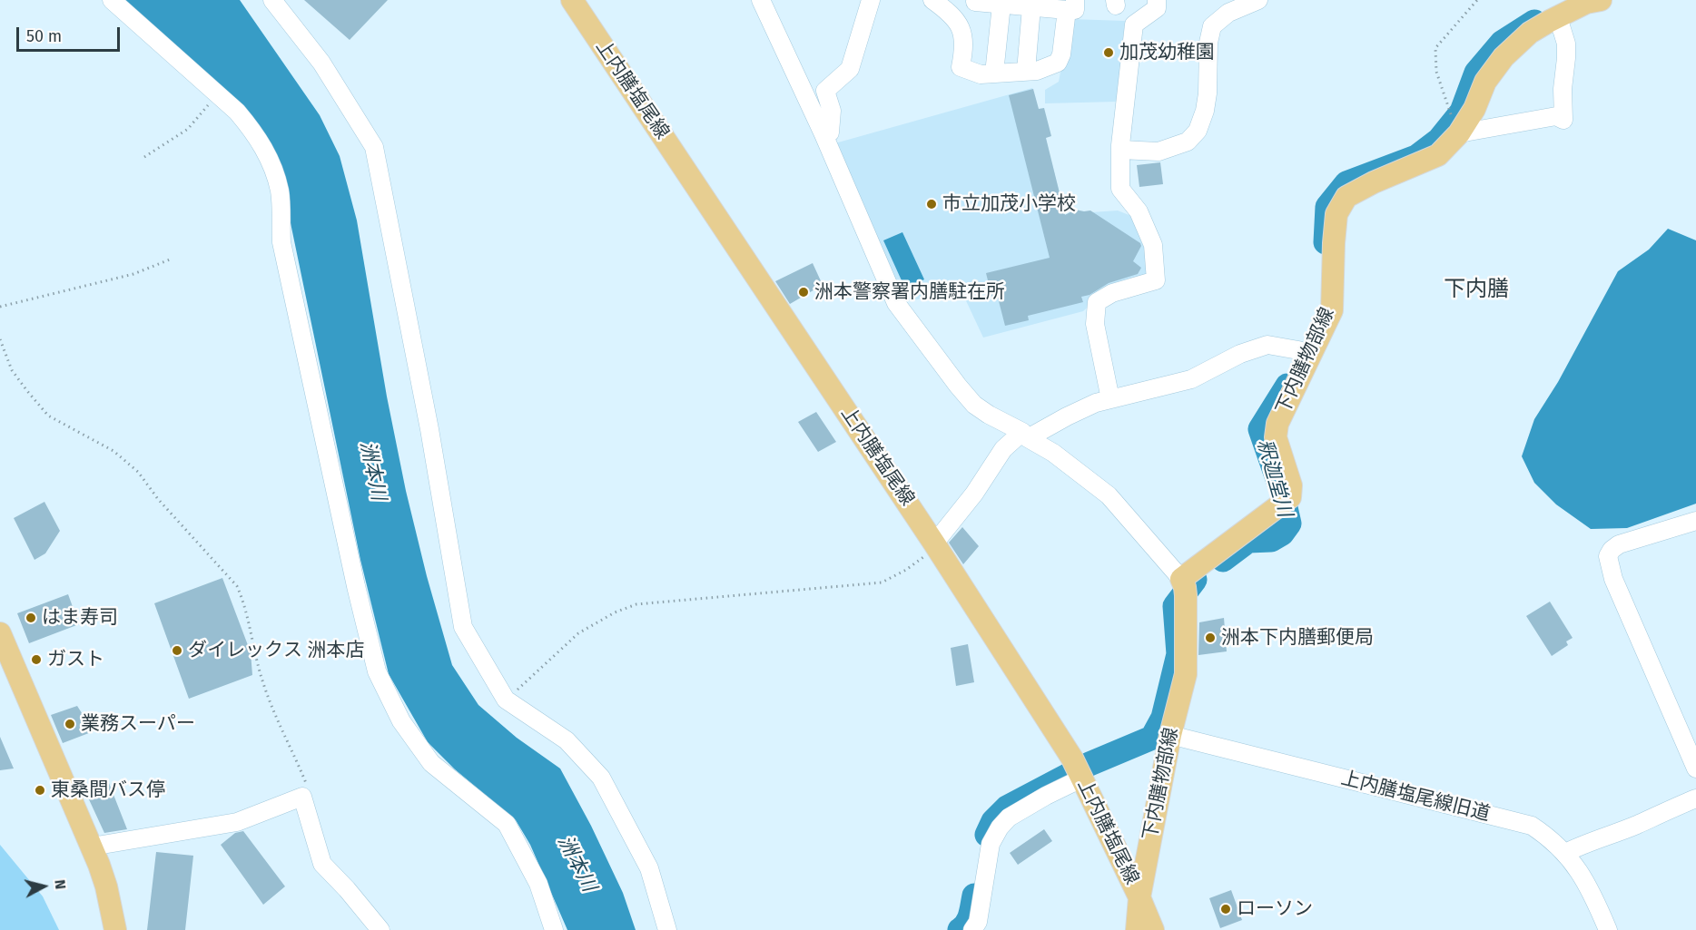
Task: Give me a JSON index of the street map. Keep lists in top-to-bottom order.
{
  "streets": {
    "main road": ["上内膳塩尾線", "下内膳物部線"],
    "street": ["上内膳塩尾線旧道"]
  },
  "crossings": [
    ["上内膳塩尾線", "下内膳物部線"],
    ["下内膳物部線", "上内膳塩尾線旧道"]
  ],
  "districts": ["下内膳"],
  "water": ["洲本川", "釈迦堂川"],
  "places": [
    "加茂幼稚園",
    "市立加茂小学校",
    "洲本警察署内膳駐在所",
    "はま寿司",
    "洲本下内膳郵便局",
    "ダイレックス 洲本店",
    "ガスト",
    "業務スーパー",
    "東桑間バス停",
    "ローソン"
  ],
  "scale_bar": "50 m",
  "north": "right"
}
